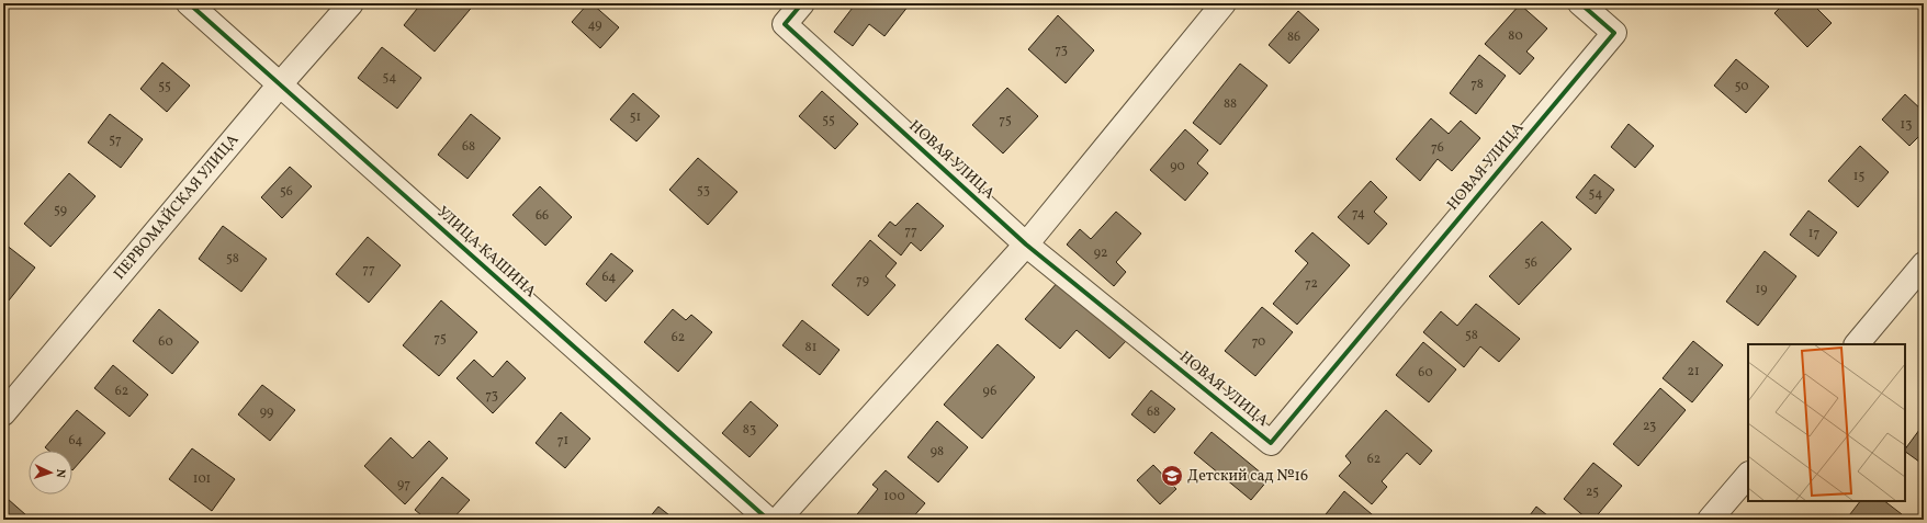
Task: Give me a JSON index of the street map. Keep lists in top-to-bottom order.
{
  "streets": {
    "street": ["НОВАЯ УЛИЦА", "ПЕРВОМАЙСКАЯ УЛИЦА", "УЛИЦА КАШИНА"]
  },
  "crossings": [
    ["ПЕРВОМАЙСКАЯ УЛИЦА", "УЛИЦА КАШИНА"]
  ],
  "places": {
    "school or university": ["Детский сад №16"]
  },
  "house_numbers": [
    "49",
    "80",
    "86",
    "73",
    "54",
    "78",
    "55",
    "50",
    "88",
    "51",
    "55",
    "75",
    "13",
    "57",
    "68",
    "76",
    "90",
    "15",
    "53",
    "56",
    "54",
    "59",
    "74",
    "66",
    "77",
    "17",
    "92",
    "58",
    "56",
    "77",
    "64",
    "79",
    "72",
    "19",
    "58",
    "62",
    "75",
    "60",
    "70",
    "81",
    "21",
    "60",
    "62",
    "96",
    "73",
    "99",
    "68",
    "23",
    "83",
    "64",
    "71",
    "98",
    "62",
    "101",
    "97",
    "25",
    "100"
  ],
  "north": "right"
}
